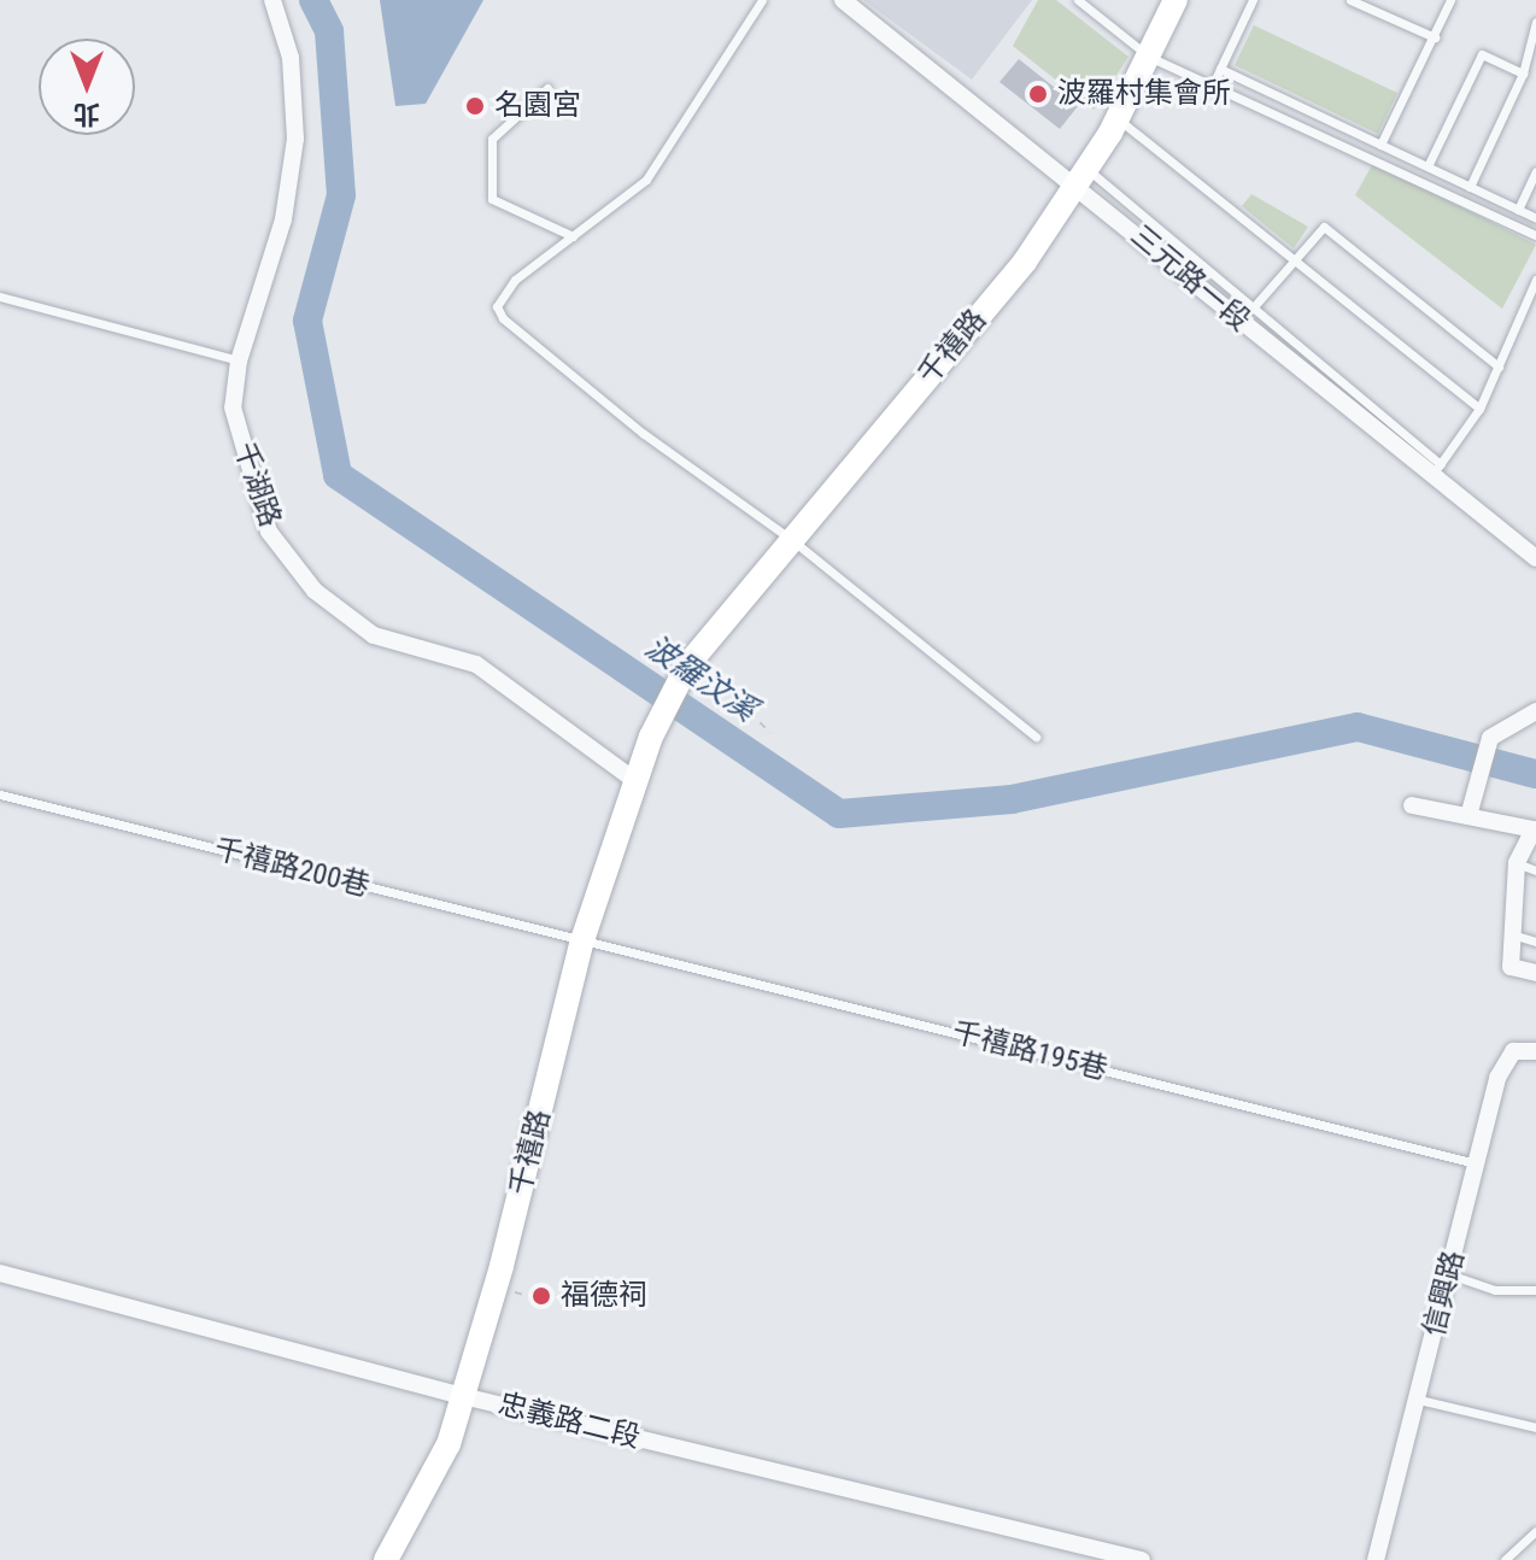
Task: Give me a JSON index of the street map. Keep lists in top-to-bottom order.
{
  "streets": {
    "street": [
      "三元路一段",
      "千禧路",
      "千湖路",
      "信興路",
      "忠義路二段"
    ],
    "lane": ["千禧路200巷", "千禧路195巷"]
  },
  "crossings": [
    ["三元路一段", "千禧路"],
    ["千禧路", "千湖路"],
    ["千禧路", "千禧路200巷"],
    ["千禧路", "千禧路195巷"],
    ["千禧路", "忠義路二段"],
    ["千禧路200巷", "千禧路195巷"],
    ["千禧路195巷", "信興路"]
  ],
  "water": ["波羅汶溪"],
  "places": ["波羅村集會所", "名園宮", "福德祠"],
  "north": "bottom"
}
